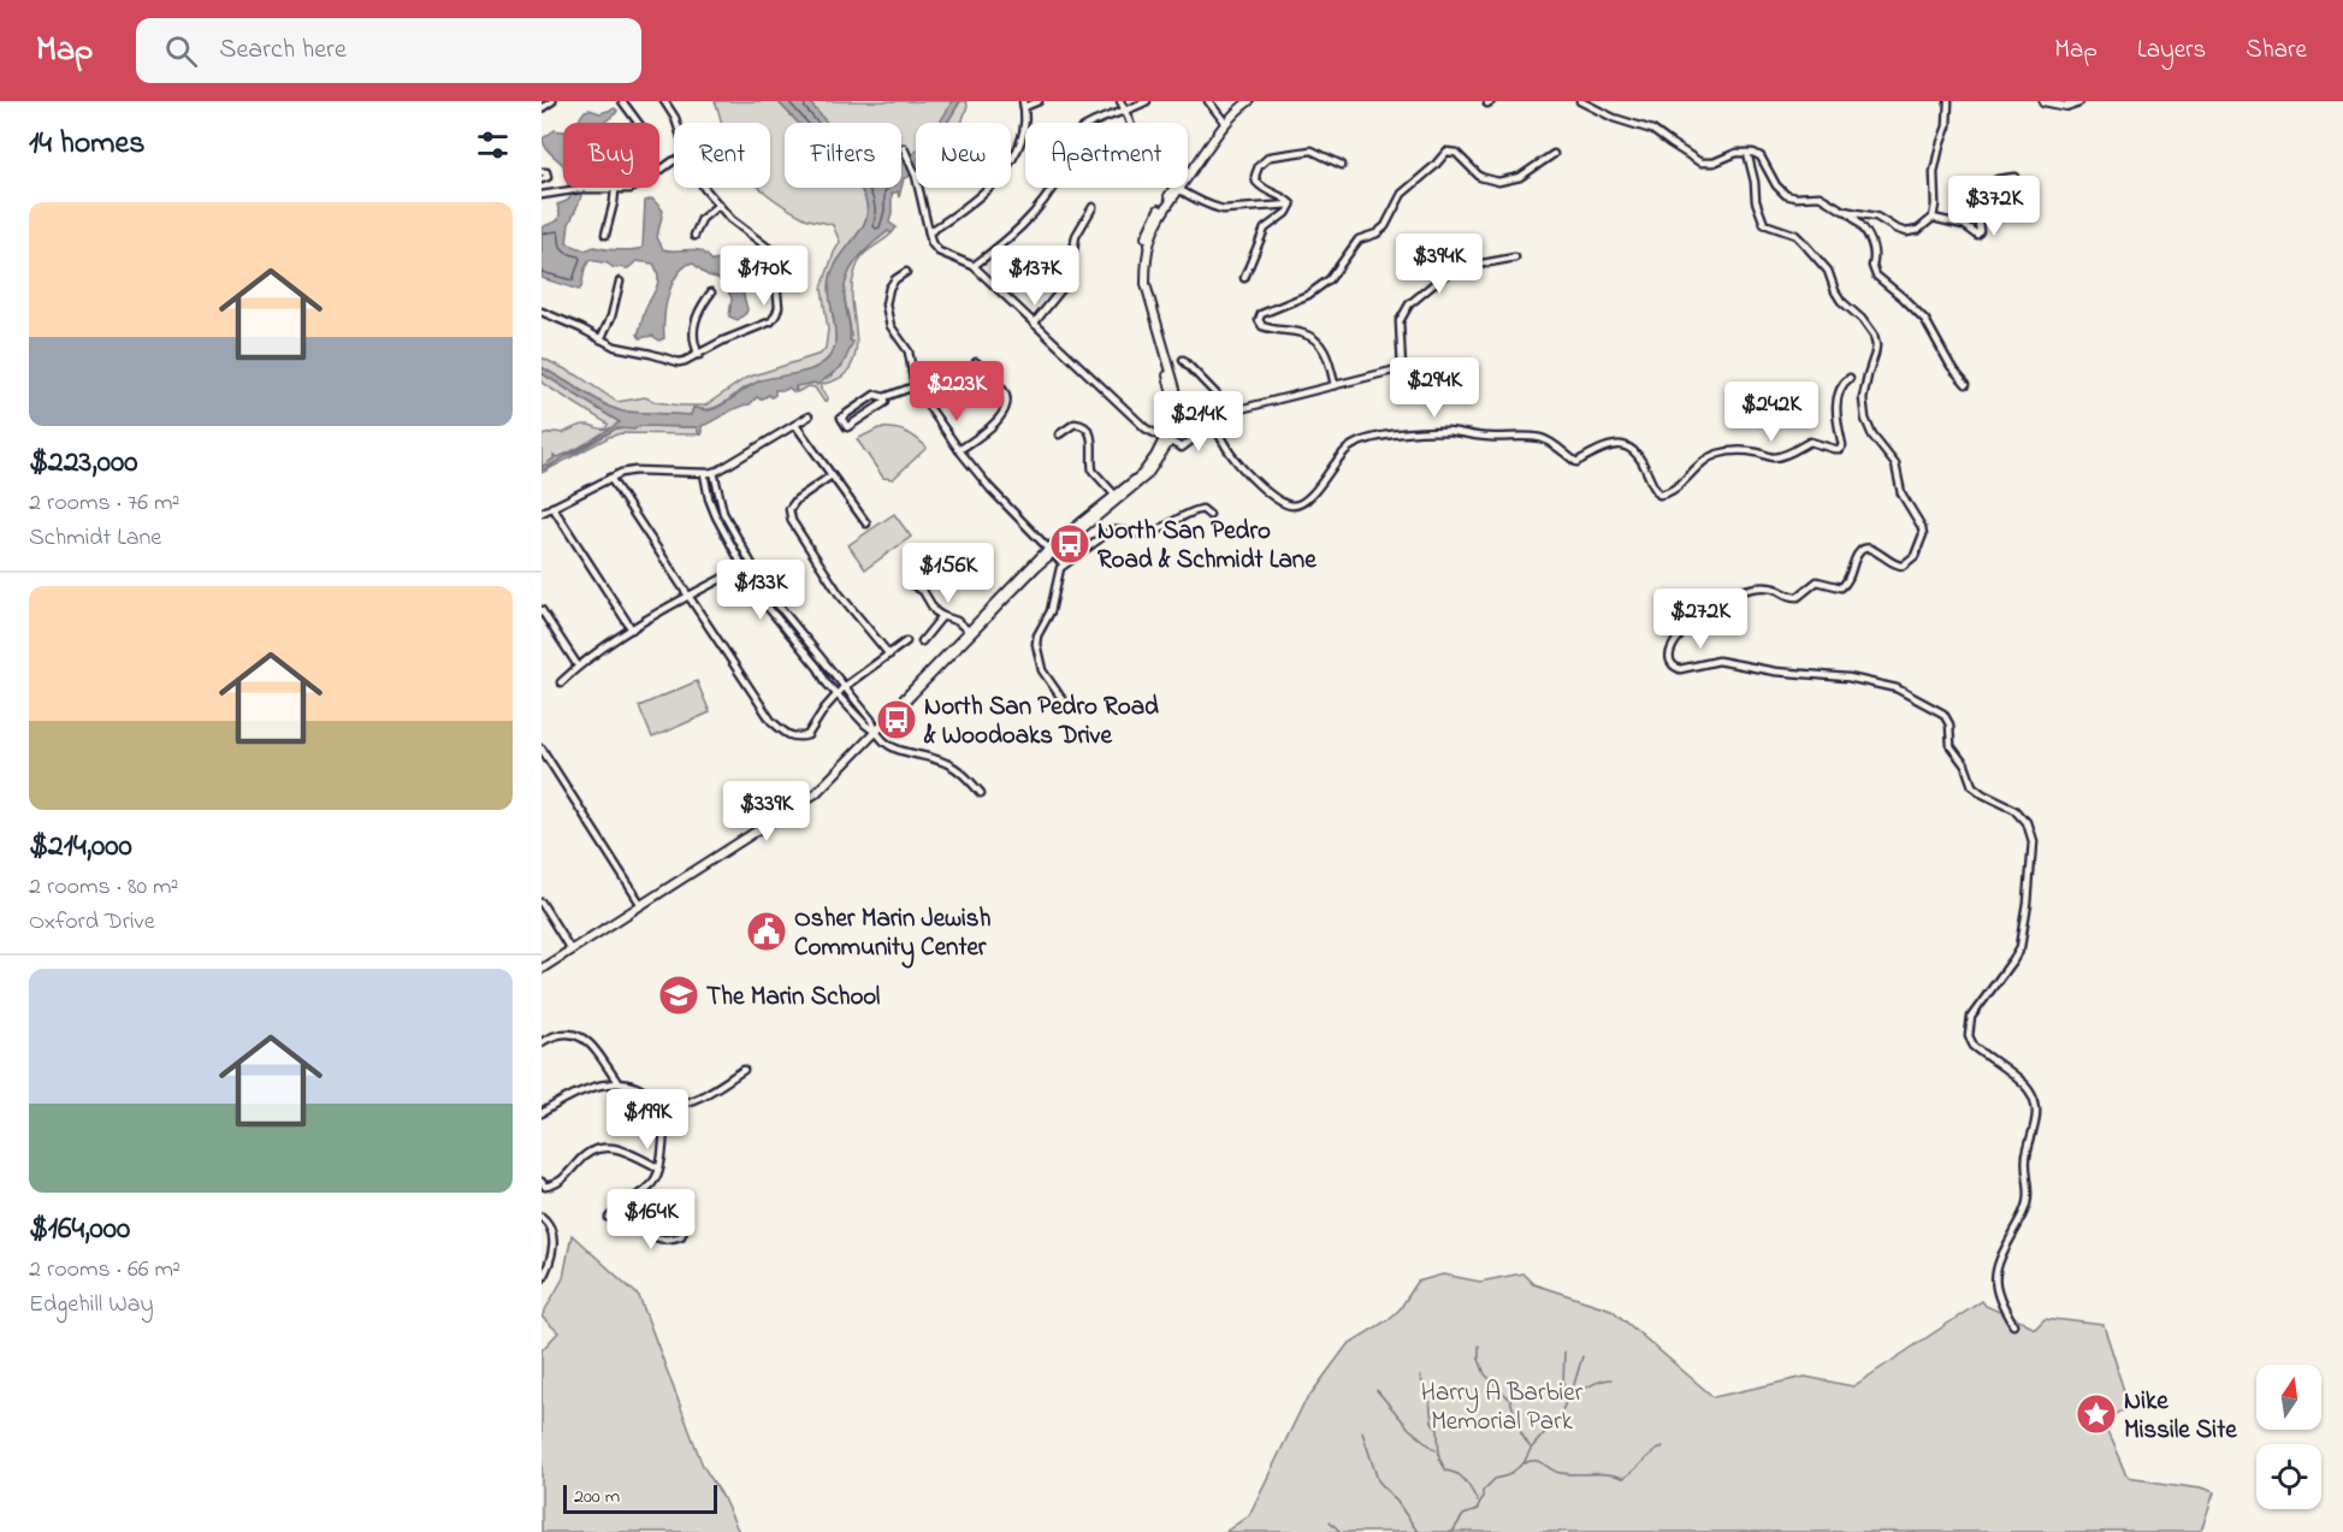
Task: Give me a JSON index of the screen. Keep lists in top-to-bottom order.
{
  "parks": ["Harry A Barbier Memorial Park"],
  "places": {
    "bus stop": ["North San Pedro Road & Schmidt Lane", "North San Pedro Road & Woodoaks Drive"],
    "public building": ["Osher Marin Jewish Community Center"],
    "school or university": ["The Marin School"],
    "place": ["Nike Missile Site"]
  },
  "scale_bar": "200 m",
  "north": "top",
  "page": {
    "header": "Map",
    "search": "Search here",
    "nav": ["Map", "Layers", "Share"],
    "heading": "14 homes",
    "chip": [
      "Buy",
      "Rent",
      "Filters",
      "New",
      "Apartment"
    ],
    "price": [
      "$372K",
      "$394K",
      "$170K",
      "$137K",
      "$294K",
      "$223K",
      "$242K",
      "$214K",
      "$156K",
      "$133K",
      "$272K",
      "$339K",
      "$199K",
      "$164K"
    ],
    "list": [
      {
        "name": "$223,000",
        "note": "2 rooms · 76 m² · Schmidt Lane"
      },
      {
        "name": "$214,000",
        "note": "2 rooms · 80 m² · Oxford Drive"
      },
      {
        "name": "$164,000",
        "note": "2 rooms · 66 m² · Edgehill Way"
      }
    ],
    "scale": "200 m"
  }
}
